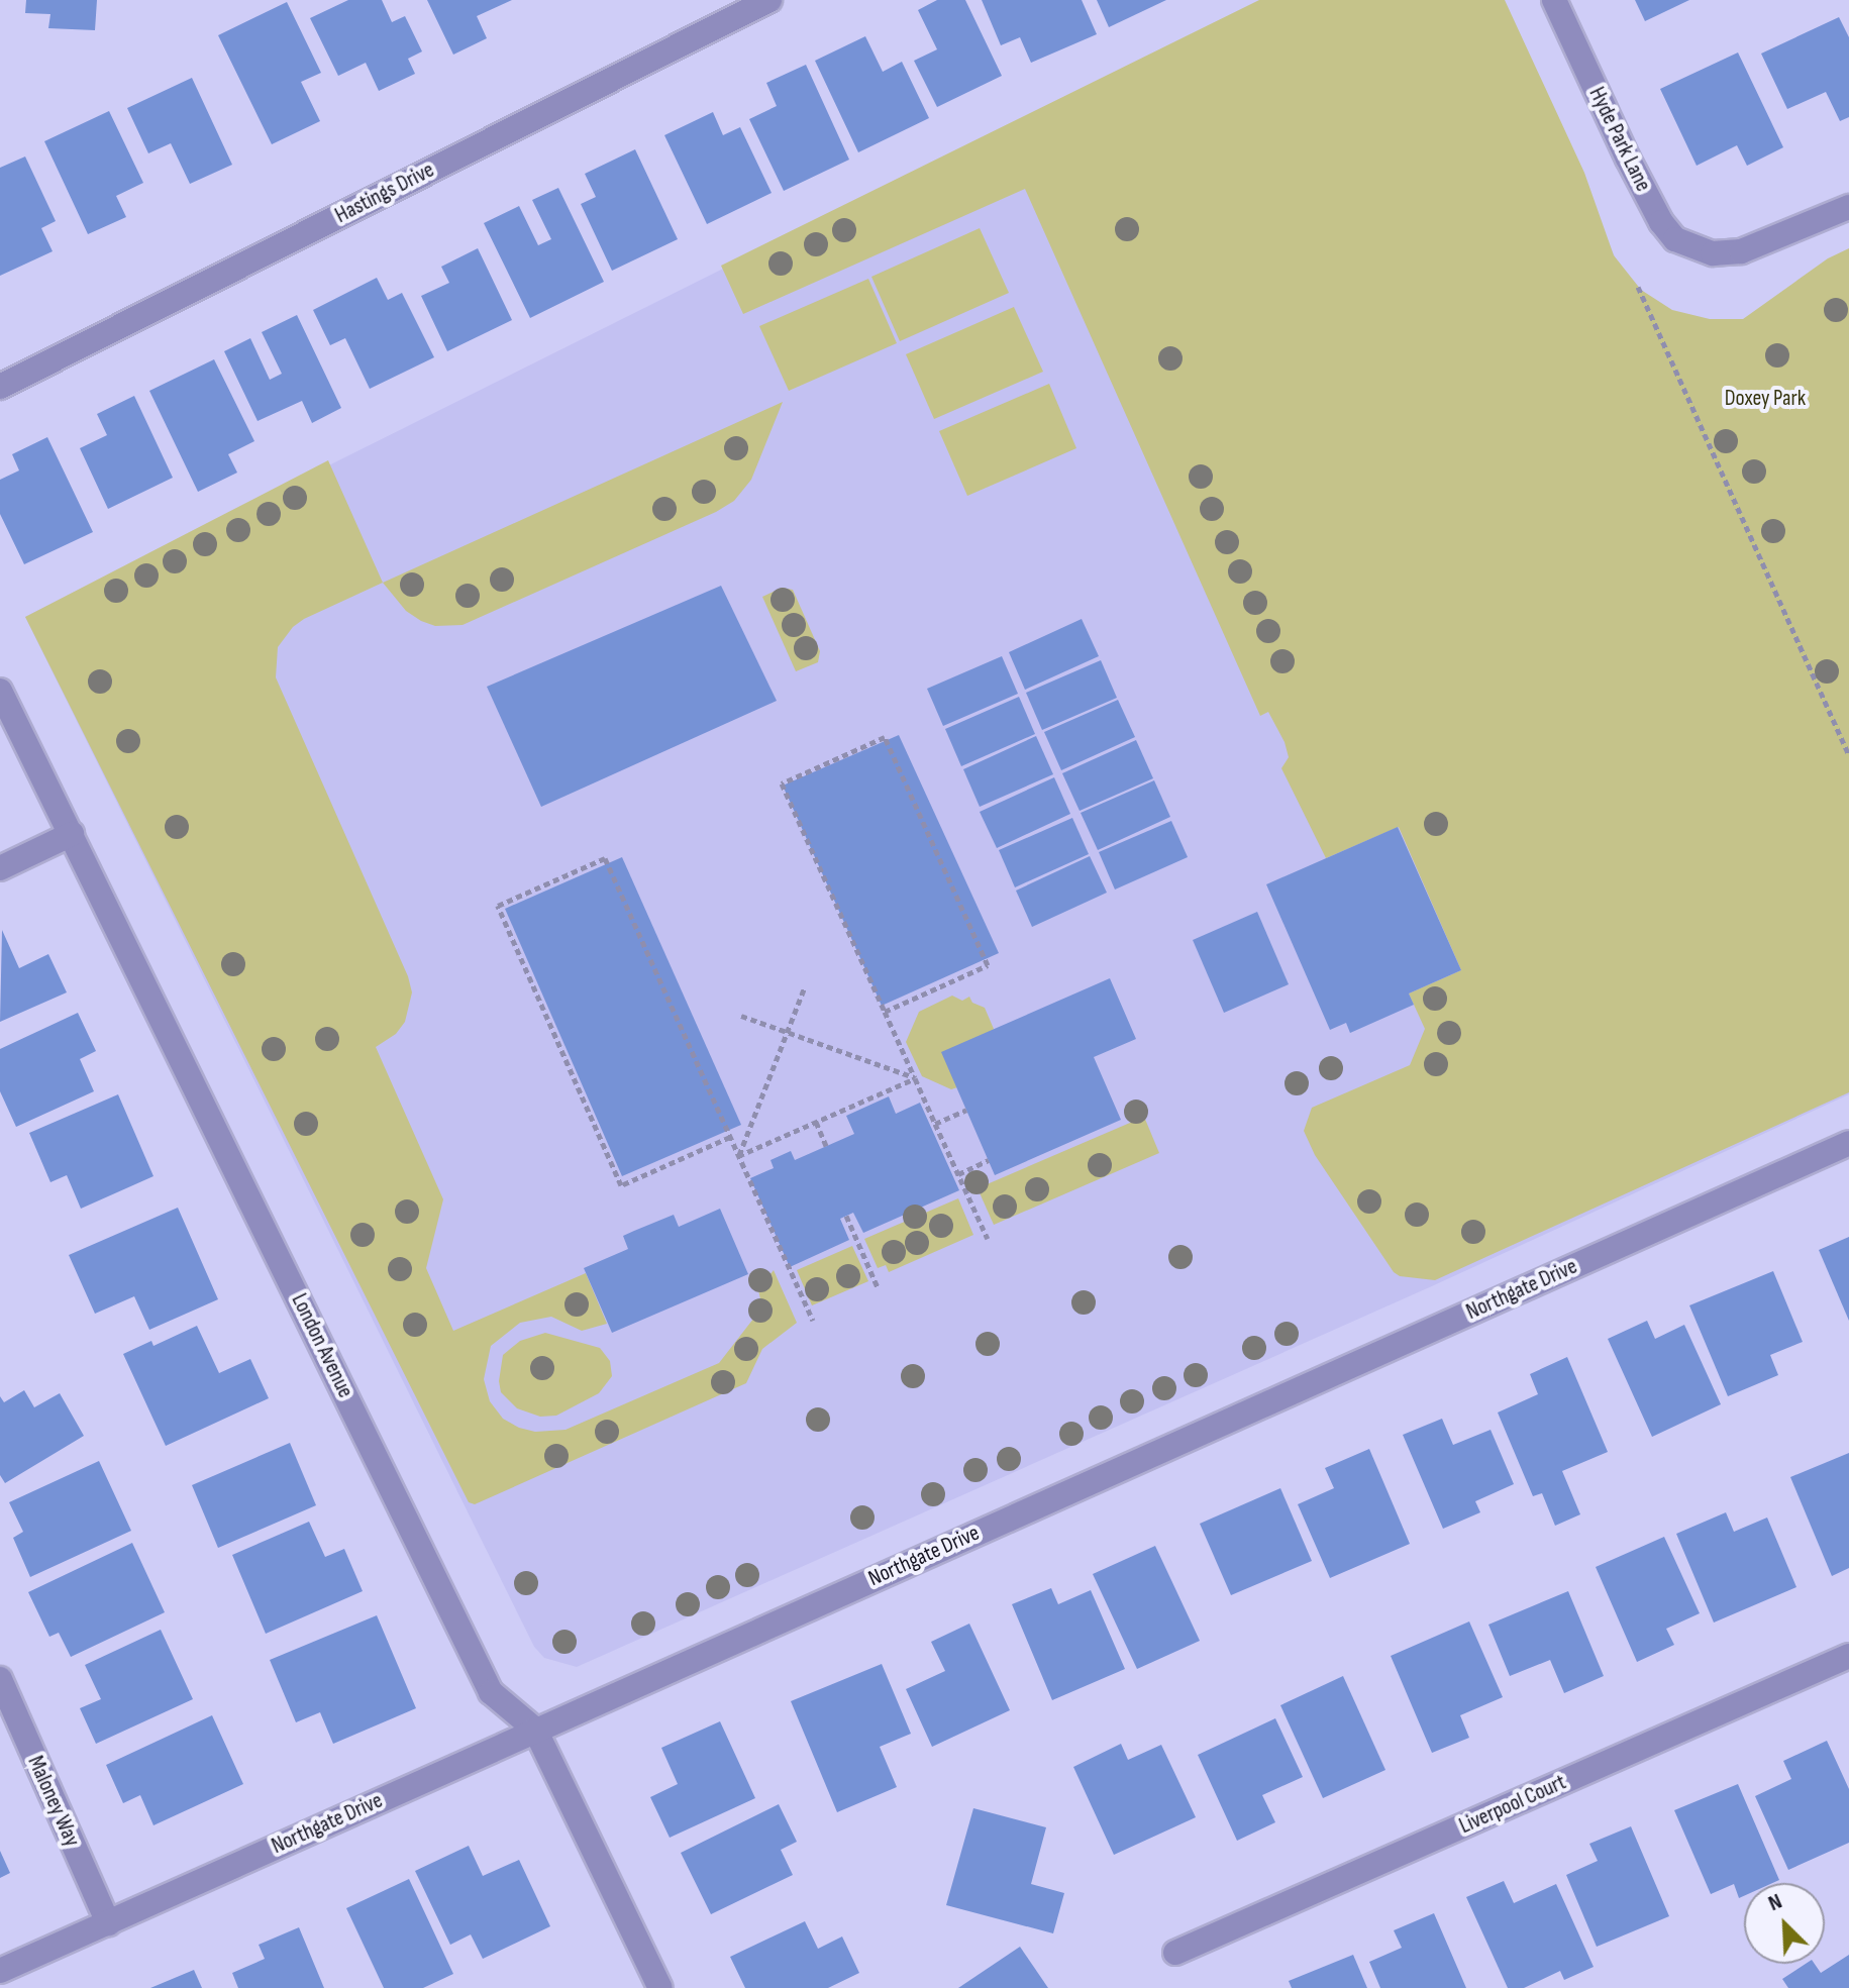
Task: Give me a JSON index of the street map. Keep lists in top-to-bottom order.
{
  "streets": {
    "street": [
      "Hyde Park Lane",
      "Hastings Drive",
      "Northgate Drive",
      "London Avenue",
      "Maloney Way",
      "Liverpool Court"
    ]
  },
  "crossings": [
    ["Northgate Drive", "London Avenue"],
    ["Northgate Drive", "Maloney Way"]
  ],
  "parks": ["Doxey Park"],
  "north": "top left"
}
